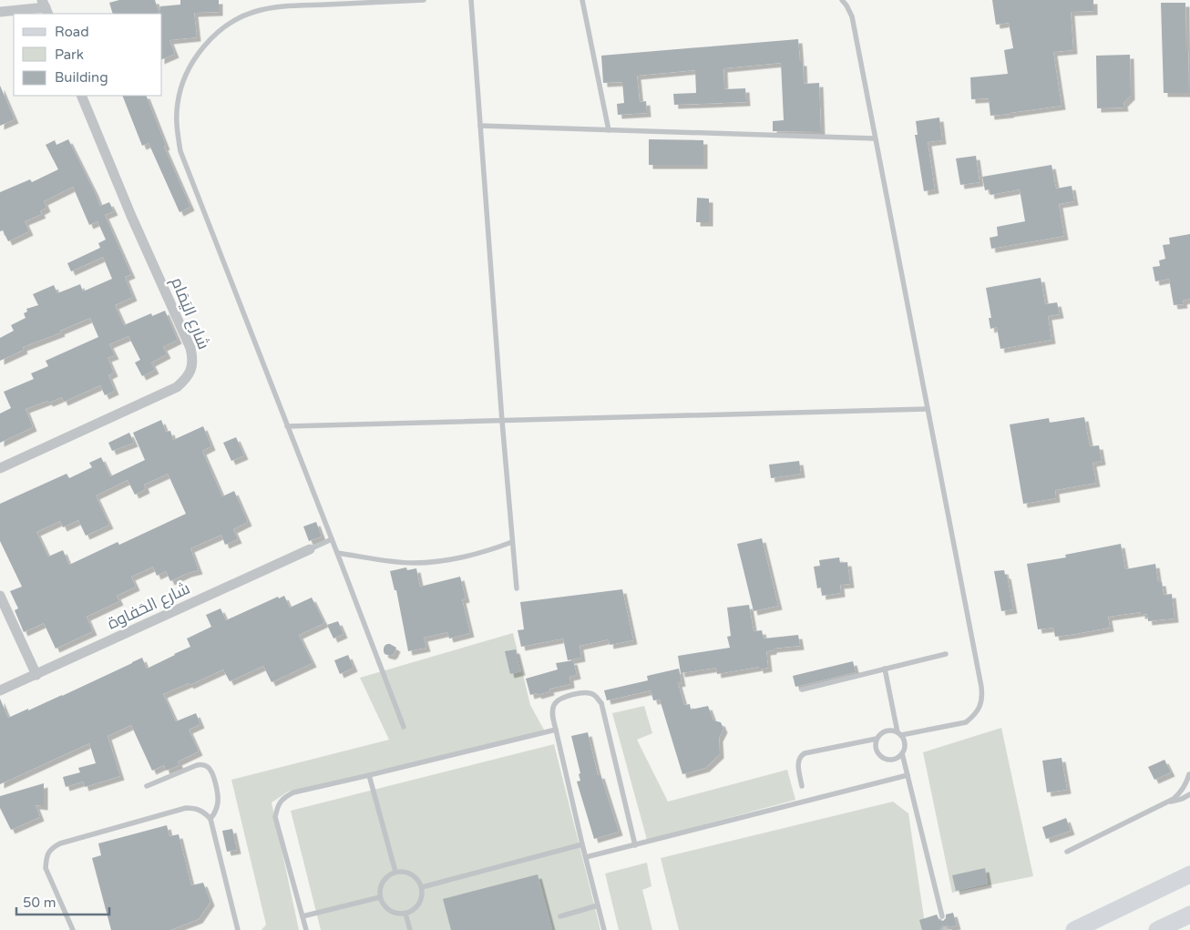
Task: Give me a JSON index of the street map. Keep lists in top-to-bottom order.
{
  "streets": {
    "street": ["شارع اليَمَام", "شارع الحَفاوة"]
  },
  "legend": ["Road", "Park", "Building"],
  "scale_bar": "50 m"
}
